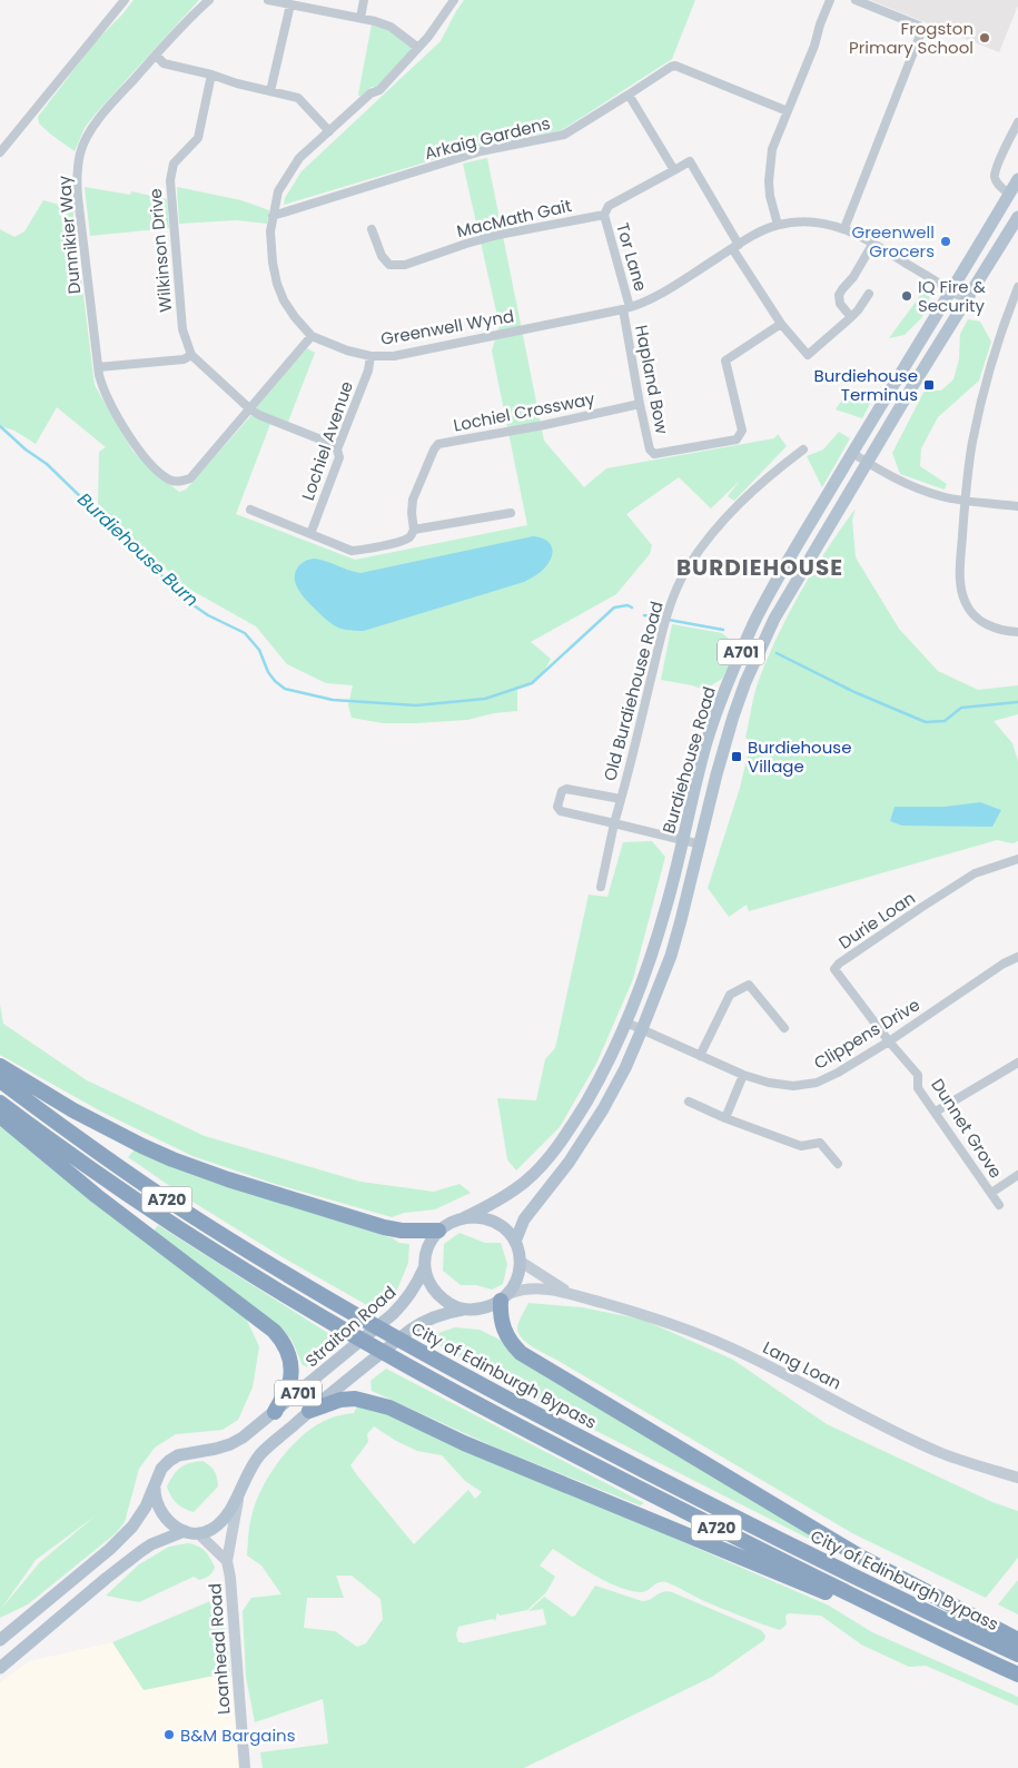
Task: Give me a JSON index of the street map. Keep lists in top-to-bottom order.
{
  "streets": {
    "highway": ["A720", "City of Edinburgh Bypass"],
    "main road": ["A701", "Burdiehouse Road", "Straiton Road"],
    "street": [
      "Arkaig Gardens",
      "MacMath Gait",
      "Dunnikier Way",
      "Wilkinson Drive",
      "Tor Lane",
      "Greenwell Wynd",
      "Hapland Bow",
      "Lochiel Crossway",
      "Lochiel Avenue",
      "Old Burdiehouse Road",
      "Durie Loan",
      "Clippens Drive",
      "Dunnet Grove",
      "Lang Loan",
      "Loanhead Road"
    ]
  },
  "crossings": [
    ["Arkaig Gardens", "Greenwell Wynd"],
    ["MacMath Gait", "Tor Lane"],
    ["Dunnikier Way", "Wilkinson Drive"],
    ["Wilkinson Drive", "Lochiel Avenue"],
    ["Tor Lane", "Greenwell Wynd"],
    ["Tor Lane", "Hapland Bow"],
    ["Greenwell Wynd", "Hapland Bow"],
    ["Greenwell Wynd", "Lochiel Avenue"],
    ["Greenwell Wynd", "Burdiehouse Road"],
    ["Hapland Bow", "Lochiel Crossway"],
    ["A701", "Burdiehouse Road"],
    ["A701", "Straiton Road"],
    ["A701", "Lang Loan"],
    ["A701", "Loanhead Road"],
    ["Burdiehouse Road", "Clippens Drive"],
    ["Burdiehouse Road", "Straiton Road"],
    ["Burdiehouse Road", "Lang Loan"],
    ["Durie Loan", "Clippens Drive"],
    ["Durie Loan", "Dunnet Grove"],
    ["Clippens Drive", "Dunnet Grove"],
    ["Straiton Road", "Lang Loan"]
  ],
  "districts": ["BURDIEHOUSE"],
  "water": ["Burdiehouse Burn"],
  "places": {
    "other": [
      "Frogston Primary School",
      "Greenwell Grocers",
      "IQ Fire & Security",
      "B&M Bargains"
    ],
    "transit": ["Burdiehouse Terminus", "Burdiehouse Village"]
  }
}
